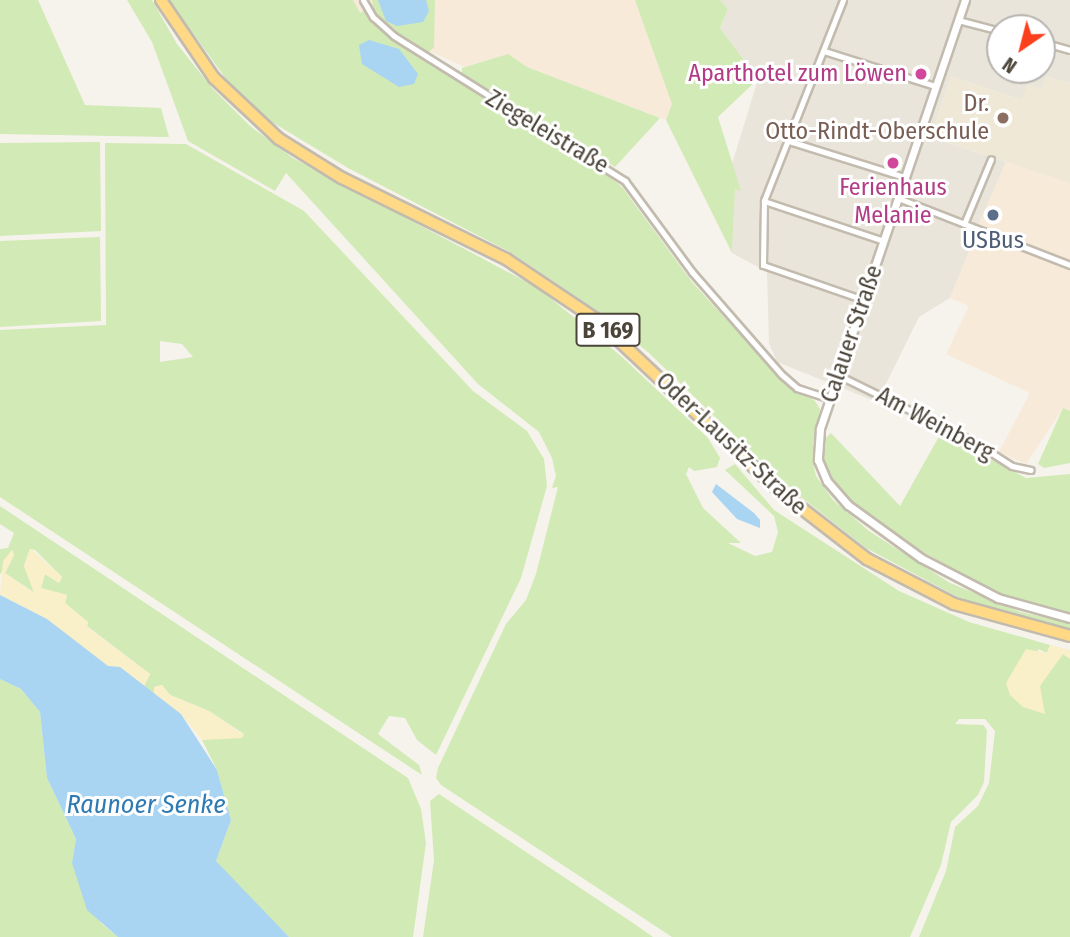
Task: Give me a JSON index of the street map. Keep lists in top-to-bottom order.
{
  "streets": {
    "highway": ["B 169", "Oder-Lausitz-Straße"],
    "street": ["Ziegeleistraße", "Calauer Straße", "Am Weinberg"]
  },
  "crossings": [
    ["Ziegeleistraße", "Calauer Straße"],
    ["Calauer Straße", "Am Weinberg"]
  ],
  "water": ["Raunoer Senke"],
  "places": [
    "Aparthotel zum Löwen",
    "Dr. Otto-Rindt-Oberschule",
    "Ferienhaus Melanie",
    "USBus"
  ],
  "north": "bottom left"
}
